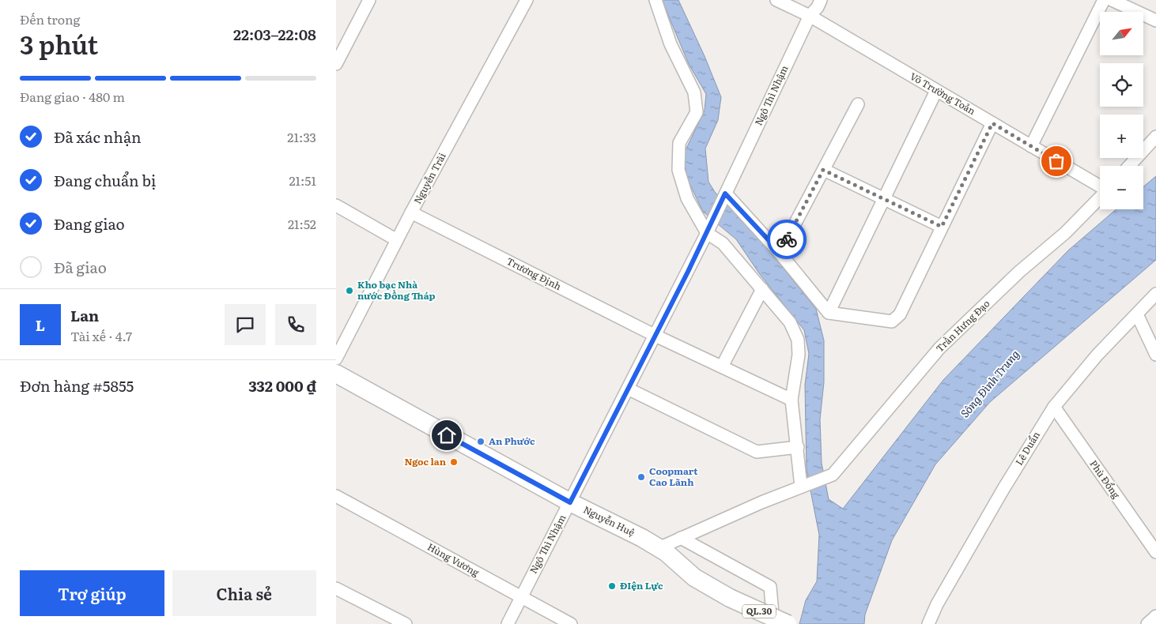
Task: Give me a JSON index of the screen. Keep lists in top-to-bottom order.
{
  "streets": {
    "highway": ["Nguyễn Huệ", "QL.30"],
    "street": [
      "Võ Trường Toản",
      "Ngô Thì Nhậm",
      "Nguyễn Trãi",
      "Trương Định",
      "Trần Hưng Đạo",
      "Lê Duẩn",
      "Phù Đổng",
      "Hùng Vương"
    ]
  },
  "crossings": [
    ["Võ Trường Toản", "Ngô Thì Nhậm"],
    ["Ngô Thì Nhậm", "Trương Định"],
    ["Ngô Thì Nhậm", "Nguyễn Huệ"],
    ["Ngô Thì Nhậm", "Hùng Vương"],
    ["Nguyễn Trãi", "Trương Định"],
    ["Lê Duẩn", "Phù Đổng"]
  ],
  "water": ["Sông Đình Trung"],
  "places": [
    "Kho bạc Nhà nước Đồng Tháp",
    "An Phước",
    "Ngoc lan",
    "Coopmart Cao Lãnh",
    "ĐIện Lực"
  ],
  "north": "top right",
  "page": {
    "heading": ["3 phút", "Đến trong", "22:03–22:08"],
    "panel": [
      "Lan",
      "Tài xế · 4.7",
      "Đơn hàng #5855",
      "332 000 ₫"
    ],
    "map_buttons": ["+", "−"],
    "bar": "Đang giao · 480 m",
    "list": [
      ["Đã xác nhận", "21:33"],
      ["Đang chuẩn bị", "21:51"],
      ["Đang giao", "21:52"],
      "Đã giao"
    ],
    "round": "L",
    "buttons": ["Trợ giúp", "Chia sẻ"]
  }
}
